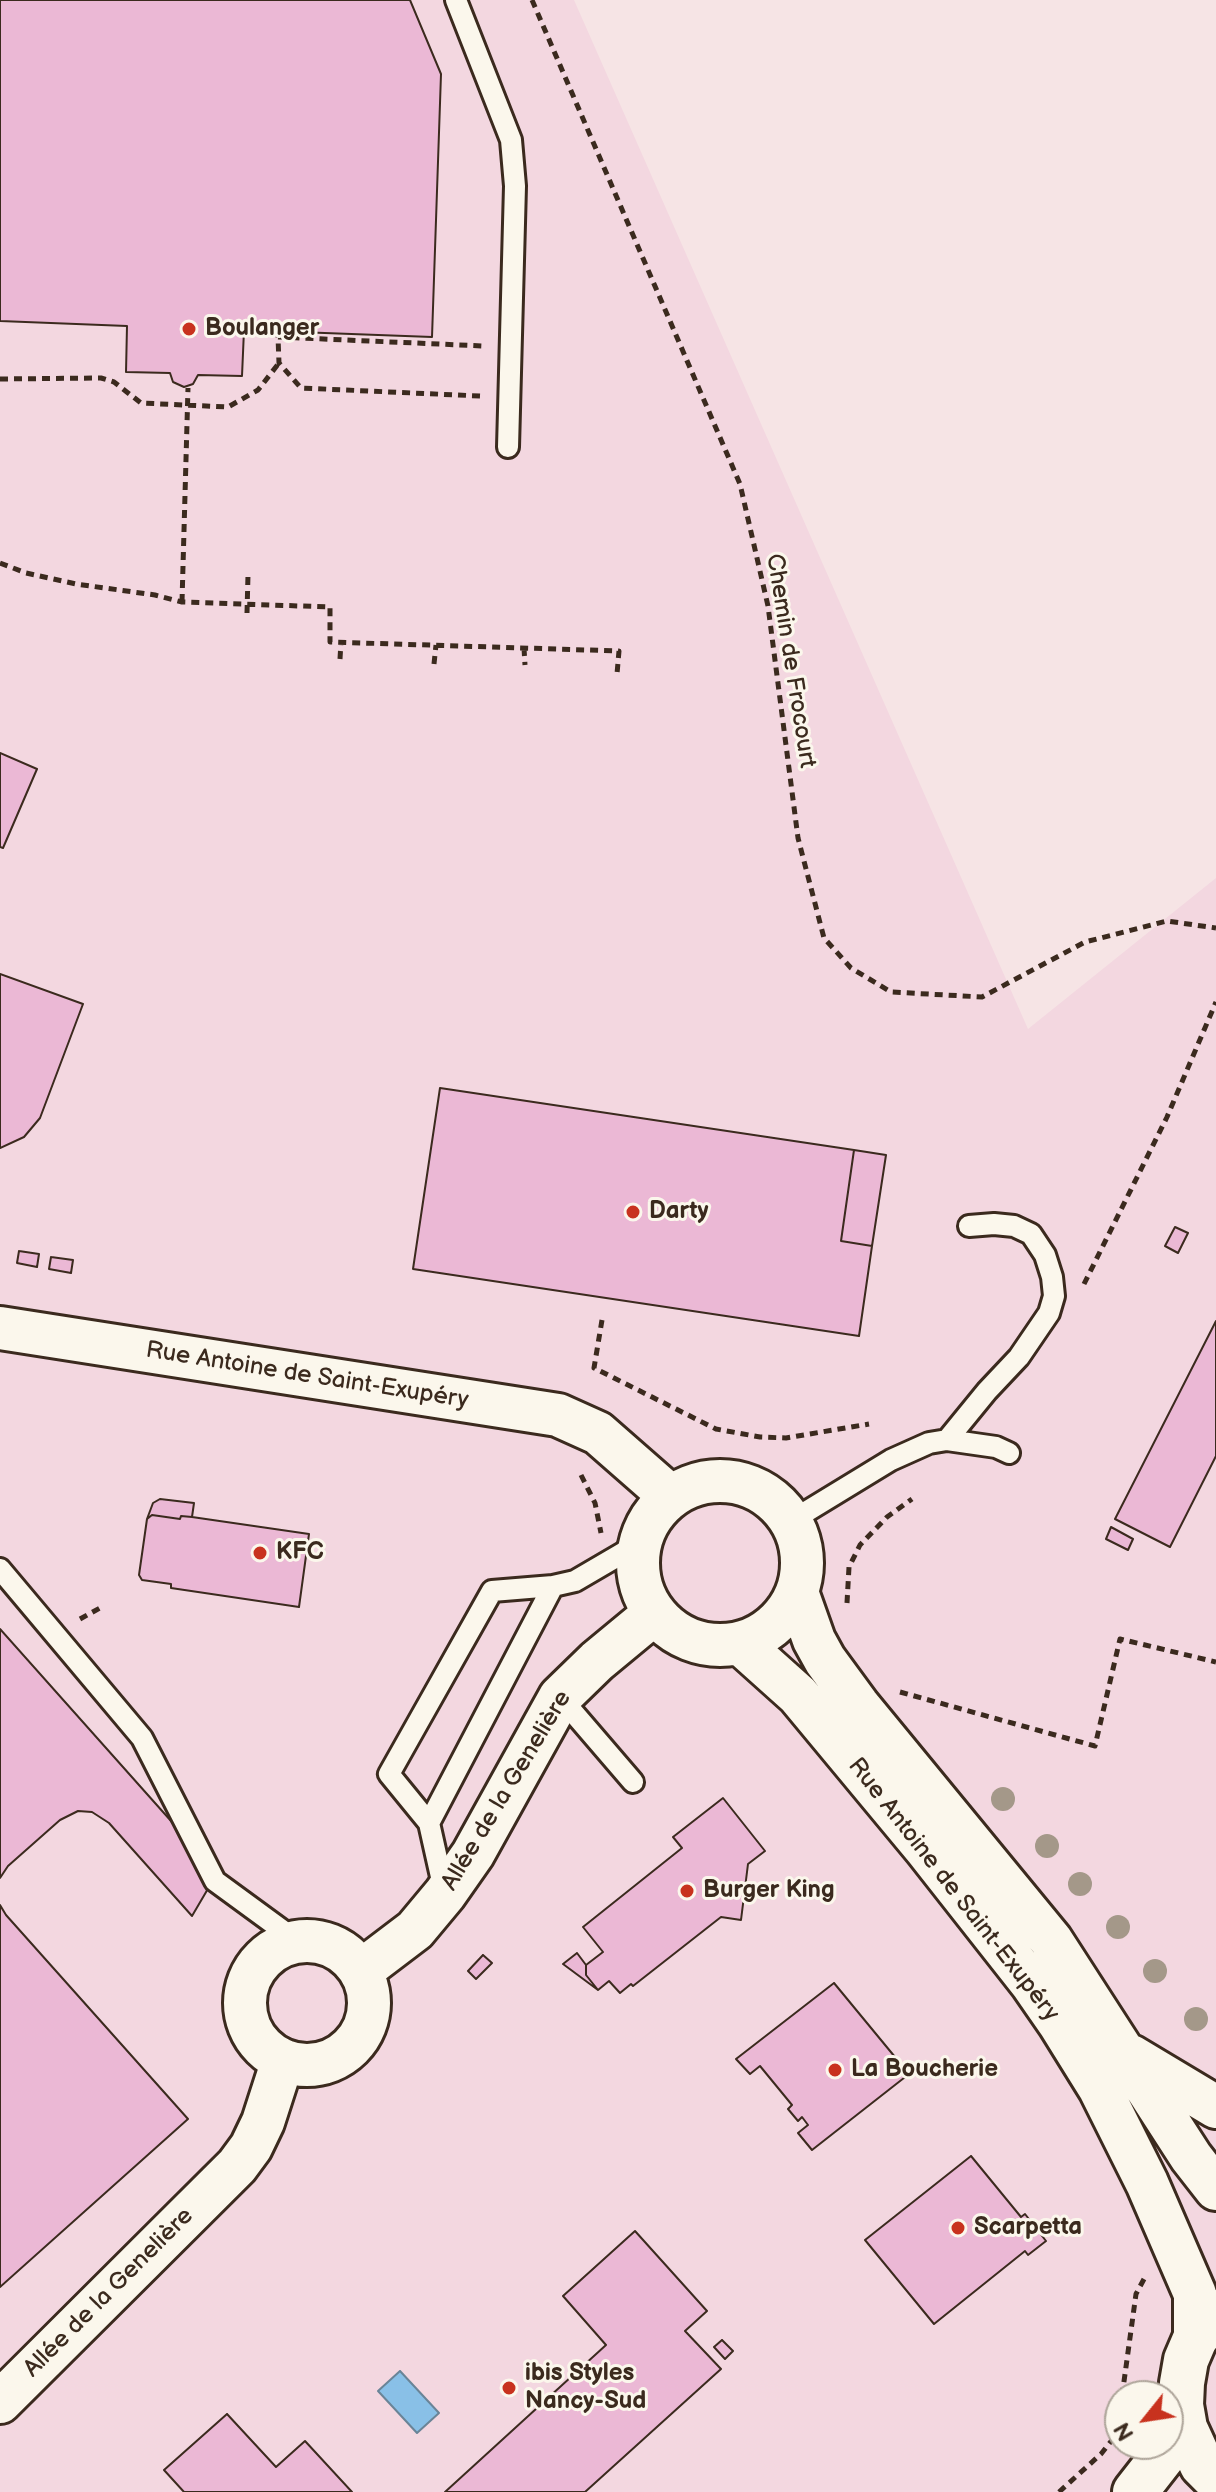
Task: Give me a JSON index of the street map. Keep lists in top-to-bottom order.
{
  "streets": {
    "street": ["Rue Antoine de Saint-Exupéry", "Allée de la Genelière"],
    "path": ["Chemin de Frocourt"]
  },
  "crossings": [
    ["Rue Antoine de Saint-Exupéry", "Allée de la Genelière"]
  ],
  "places": [
    "Boulanger",
    "Darty",
    "KFC",
    "Burger King",
    "La Boucherie",
    "Scarpetta",
    "ibis Styles Nancy-Sud"
  ],
  "north": "bottom left"
}
